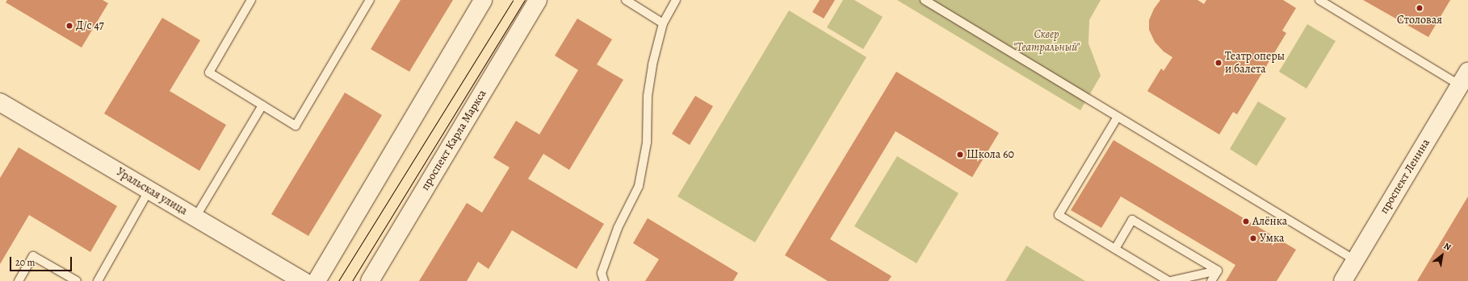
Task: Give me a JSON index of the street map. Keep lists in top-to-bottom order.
{
  "streets": {
    "main road": ["проспект Карла Маркса", "проспект Ленина", "Уральская улица"]
  },
  "parks": ["Сквер \"Театральный\""],
  "places": [
    "Столовая",
    "Д/с 47",
    "Театр оперы и балета",
    "Школа 60",
    "Алёнка",
    "Умка"
  ],
  "scale_bar": "20 m",
  "north": "top right"
}
